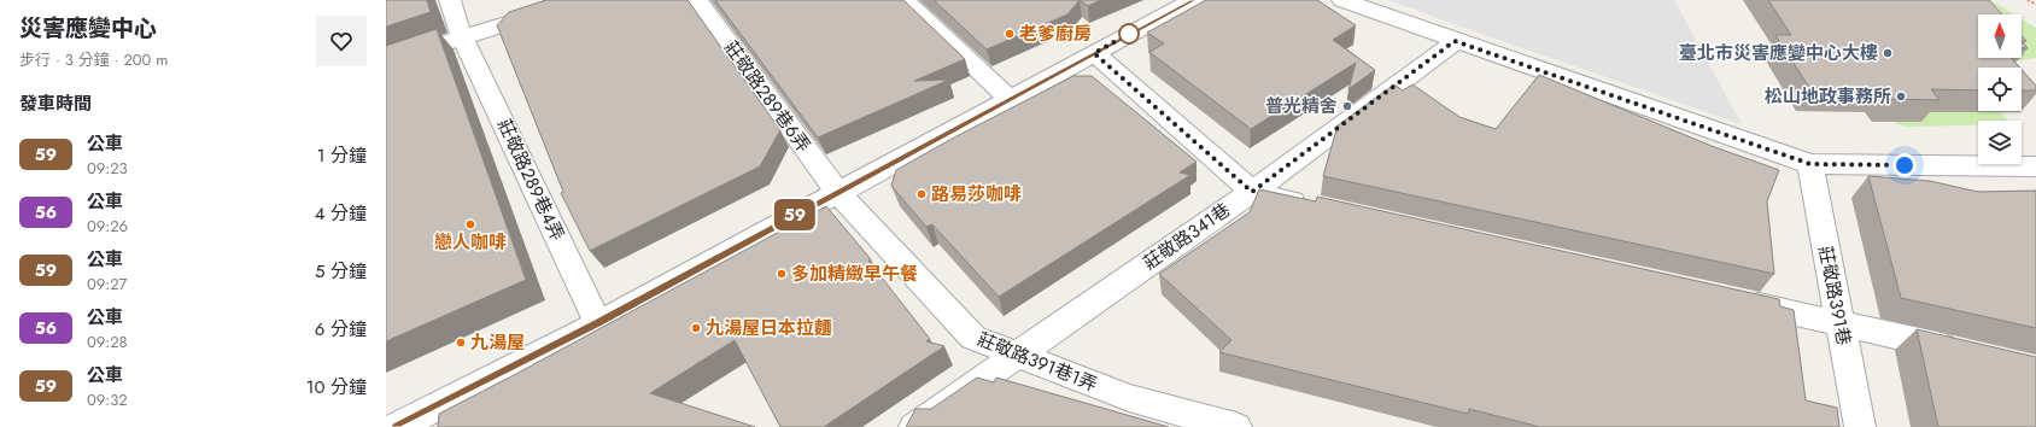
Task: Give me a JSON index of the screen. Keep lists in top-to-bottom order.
{
  "streets": {
    "street": [
      "莊敬路289巷6弄",
      "莊敬路289巷4弄",
      "莊敬路341巷",
      "莊敬路391巷",
      "莊敬路391巷1弄"
    ]
  },
  "crossings": [
    ["莊敬路289巷6弄", "莊敬路391巷1弄"],
    ["莊敬路341巷", "莊敬路391巷1弄"]
  ],
  "places": [
    "老爹廚房",
    "臺北市災害應變中心大樓",
    "松山地政事務所",
    "普光精舍",
    "路易莎咖啡",
    "戀人咖啡",
    "多加精緻早午餐",
    "九湯屋日本拉麵",
    "九湯屋"
  ],
  "lines": ["bus line 59"],
  "north": "top",
  "page": {
    "heading": [
      ["災害應變中心", "步行 · 3 分鐘 · 200 m"],
      "發車時間"
    ],
    "on_map": "59",
    "list": [
      {
        "mark": "59",
        "name": "公車",
        "note": "09:23",
        "value": "1 分鐘"
      },
      {
        "mark": "56",
        "name": "公車",
        "note": "09:26",
        "value": "4 分鐘"
      },
      {
        "mark": "59",
        "name": "公車",
        "note": "09:27",
        "value": "5 分鐘"
      },
      {
        "mark": "56",
        "name": "公車",
        "note": "09:28",
        "value": "6 分鐘"
      },
      {
        "mark": "59",
        "name": "公車",
        "note": "09:32",
        "value": "10 分鐘"
      }
    ]
  }
}
